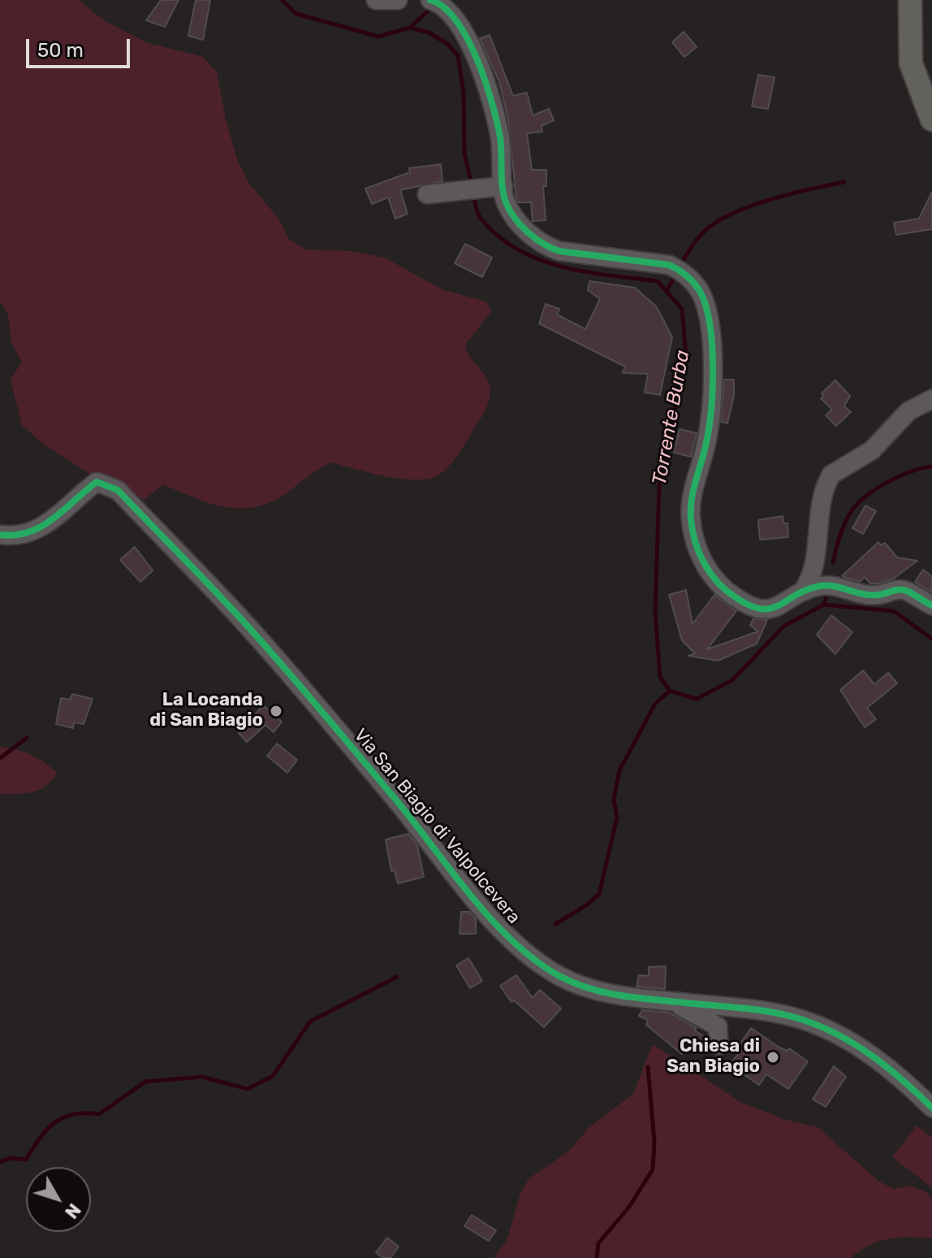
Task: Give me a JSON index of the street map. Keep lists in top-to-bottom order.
{
  "streets": {
    "street": ["Via San Biagio di Valpolcevera"]
  },
  "water": ["Torrente Burba"],
  "places": ["La Locanda di San Biagio", "Chiesa di San Biagio"],
  "scale_bar": "50 m",
  "north": "bottom right"
}
